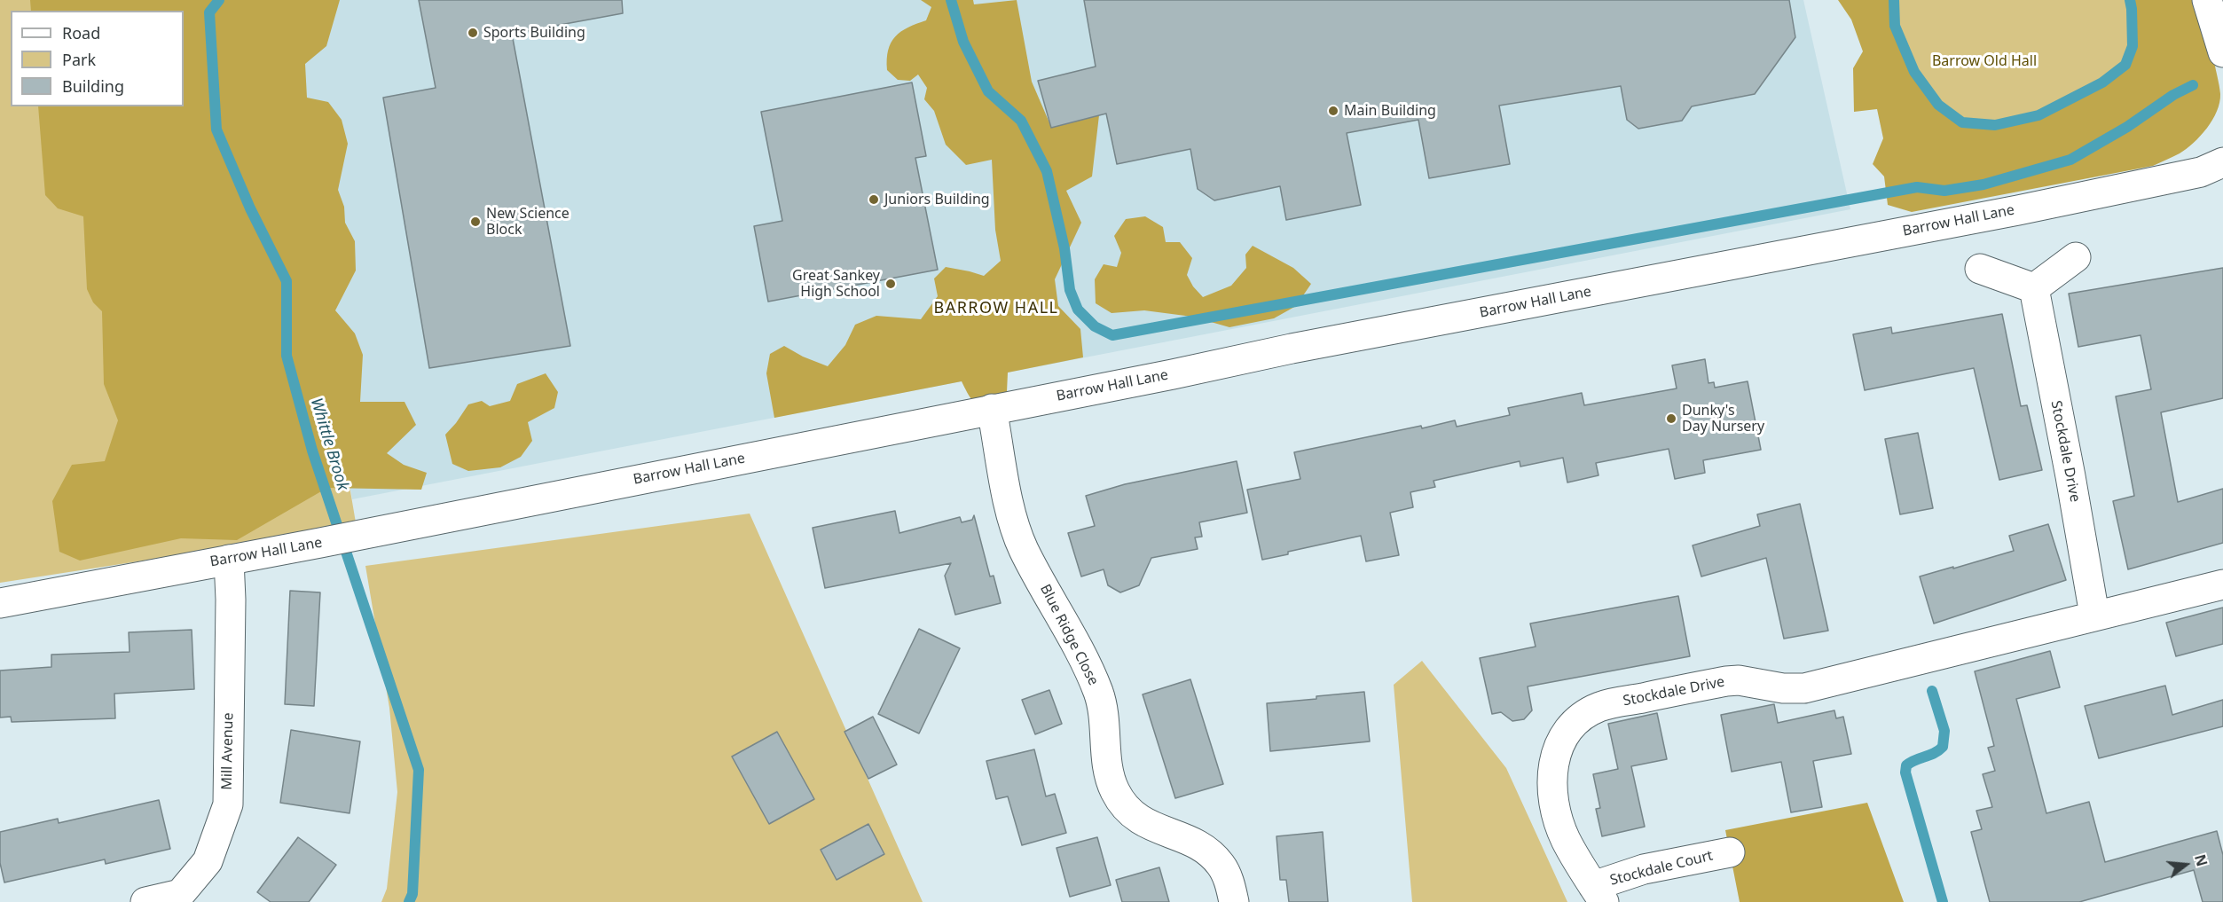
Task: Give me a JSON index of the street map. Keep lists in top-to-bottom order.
{
  "streets": {
    "street": [
      "Barrow Hall Lane",
      "Stockdale Drive",
      "Blue Ridge Close",
      "Mill Avenue",
      "Stockdale Court"
    ]
  },
  "crossings": [
    ["Barrow Hall Lane", "Blue Ridge Close"],
    ["Barrow Hall Lane", "Mill Avenue"],
    ["Stockdale Drive", "Stockdale Court"]
  ],
  "districts": ["BARROW HALL"],
  "water": ["Whittle Brook"],
  "parks": ["Barrow Old Hall"],
  "places": [
    "Sports Building",
    "Main Building",
    "Juniors Building",
    "New Science Block",
    "Great Sankey High School",
    "Dunky's Day Nursery"
  ],
  "legend": ["Road", "Park", "Building"],
  "north": "right"
}
